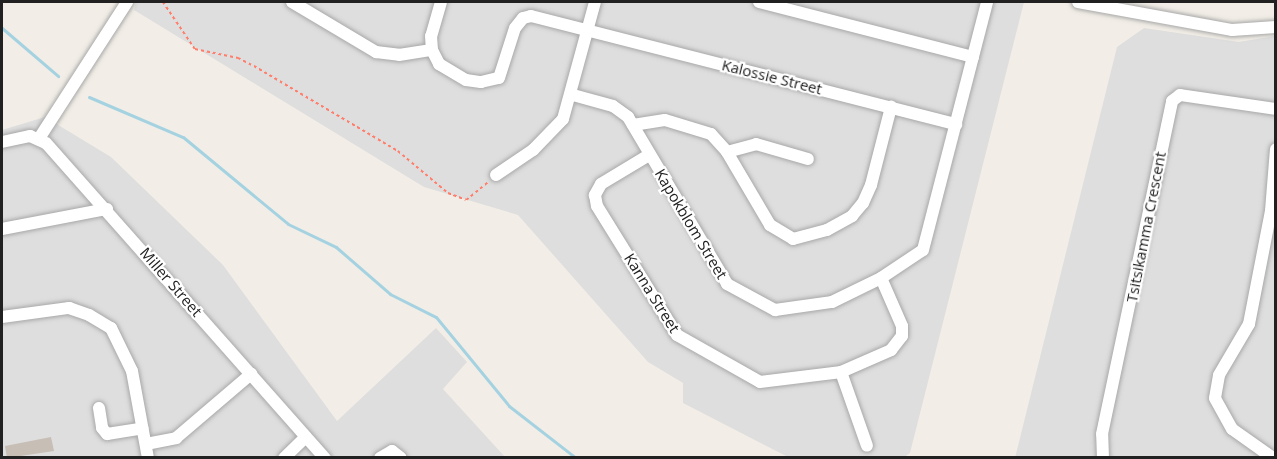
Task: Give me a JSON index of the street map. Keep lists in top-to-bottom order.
{
  "streets": {
    "street": [
      "Kalossie Street",
      "Kapokblom Street",
      "Tsitsikamma Crescent",
      "Miller Street",
      "Kanna Street"
    ]
  },
  "crossings": [
    ["Kalossie Street", "Kapokblom Street"],
    ["Kapokblom Street", "Kanna Street"]
  ]
}
